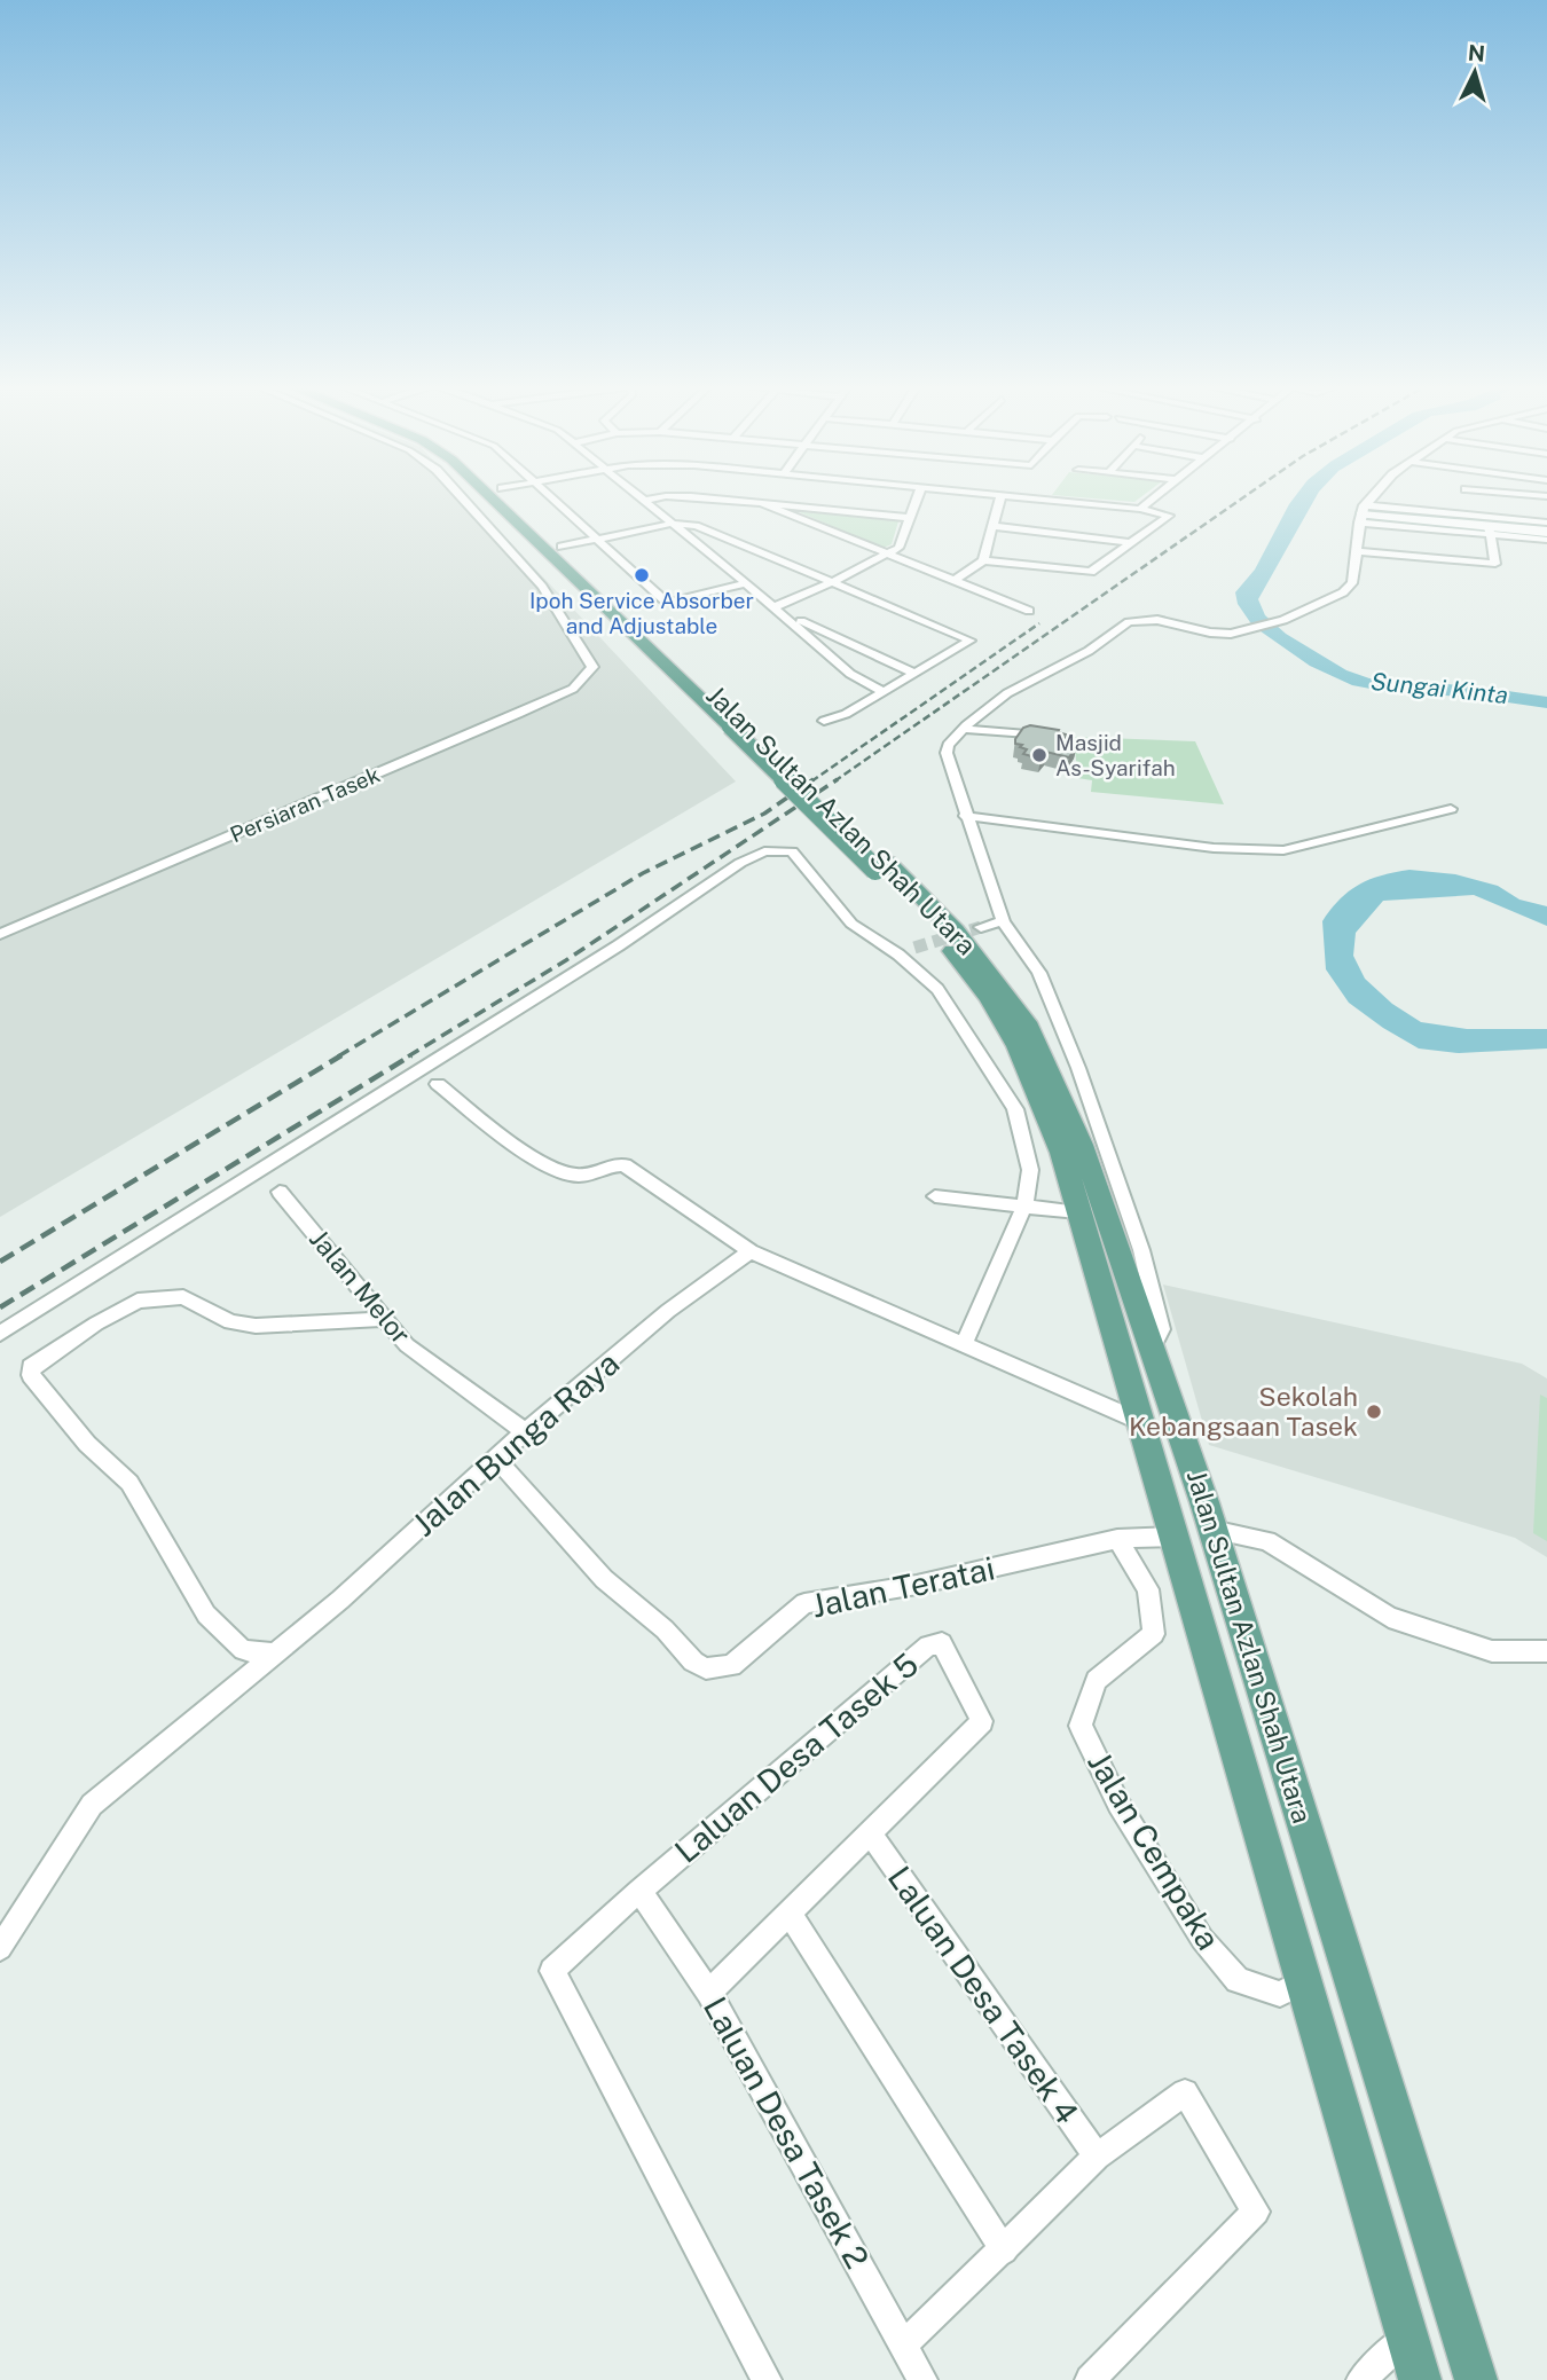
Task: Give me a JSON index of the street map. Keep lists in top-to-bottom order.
{
  "streets": {
    "main road": ["Jalan Sultan Azlan Shah Utara"],
    "street": [
      "Persiaran Tasek",
      "Jalan Melor",
      "Jalan Bunga Raya",
      "Jalan Teratai",
      "Laluan Desa Tasek 5",
      "Jalan Cempaka",
      "Laluan Desa Tasek 4",
      "Laluan Desa Tasek 2"
    ]
  },
  "crossings": [
    ["Jalan Sultan Azlan Shah Utara", "Jalan Teratai"],
    ["Jalan Sultan Azlan Shah Utara", "Jalan Cempaka"],
    ["Jalan Melor", "Jalan Bunga Raya"],
    ["Jalan Bunga Raya", "Jalan Teratai"],
    ["Jalan Teratai", "Jalan Cempaka"],
    ["Laluan Desa Tasek 5", "Laluan Desa Tasek 4"],
    ["Laluan Desa Tasek 5", "Laluan Desa Tasek 2"]
  ],
  "water": ["Sungai Kinta"],
  "places": ["Ipoh Service Absorber and Adjustable", "Masjid As-Syarifah", "Sekolah Kebangsaan Tasek"],
  "north": "top"
}
